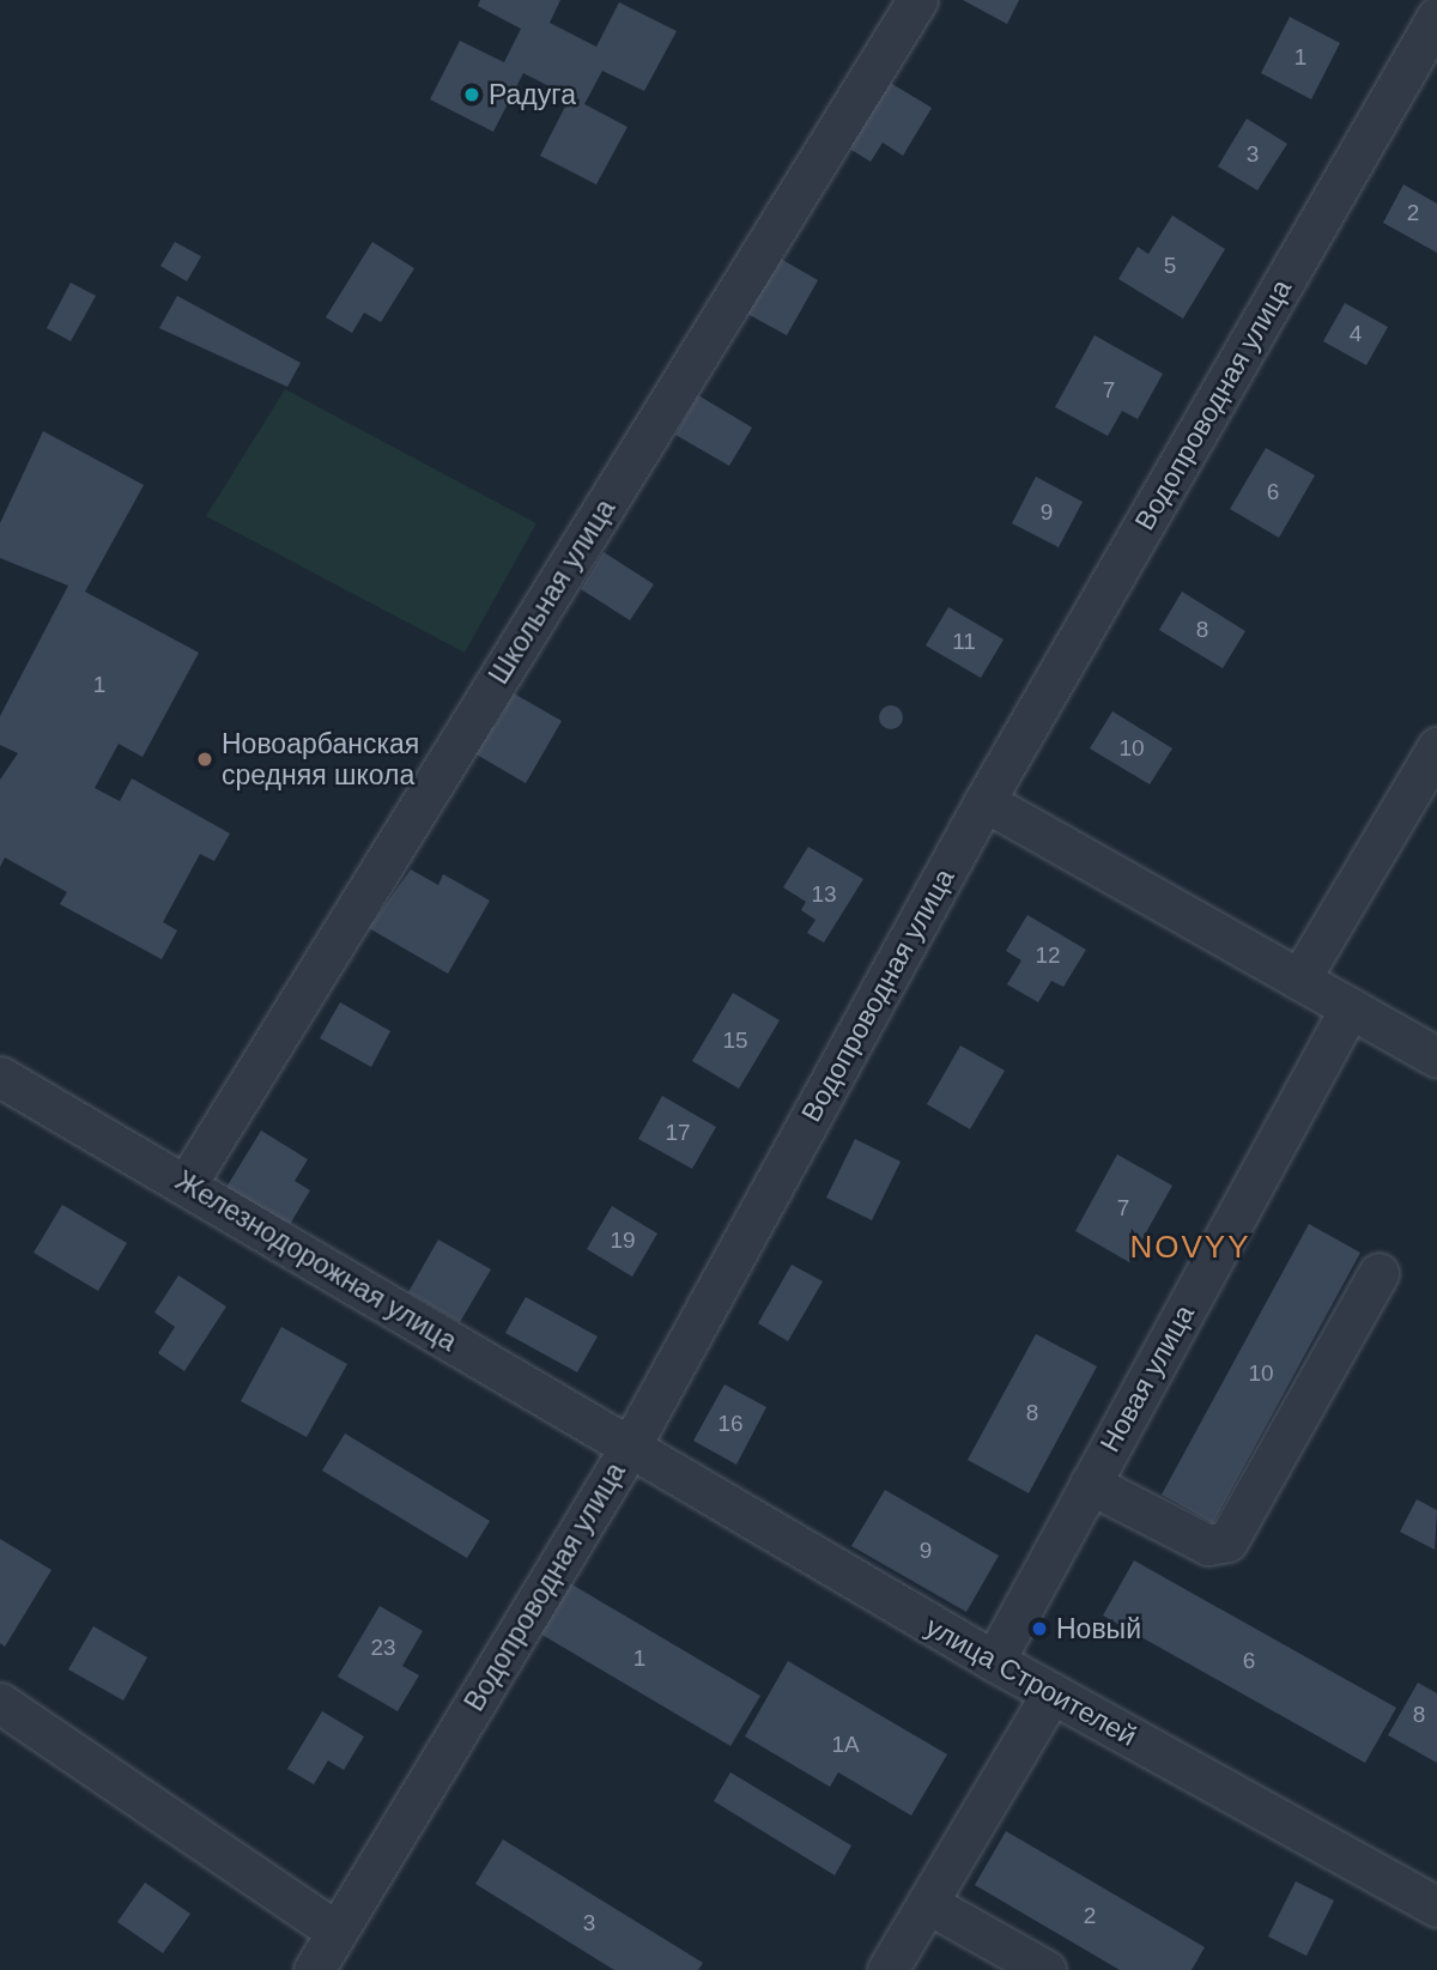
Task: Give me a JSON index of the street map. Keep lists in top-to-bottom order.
{
  "streets": {
    "street": [
      "Водопроводная улица",
      "Школьная улица",
      "Железнодорожная улица",
      "Новая улица",
      "улица Строителей"
    ]
  },
  "crossings": [
    ["Водопроводная улица", "Железнодорожная улица"],
    ["Водопроводная улица", "улица Строителей"],
    ["Школьная улица", "Железнодорожная улица"],
    ["Железнодорожная улица", "улица Строителей"],
    ["Новая улица", "улица Строителей"]
  ],
  "districts": ["NOVYY"],
  "places": ["Радуга", "Новоарбанская средняя школа", "Новый"],
  "house_numbers": [
    "1",
    "3",
    "2",
    "5",
    "4",
    "7",
    "6",
    "9",
    "8",
    "11",
    "1",
    "10",
    "13",
    "12",
    "15",
    "17",
    "7",
    "19",
    "10",
    "8",
    "16",
    "9",
    "23",
    "1",
    "6",
    "8",
    "1А",
    "2",
    "3"
  ]
}
